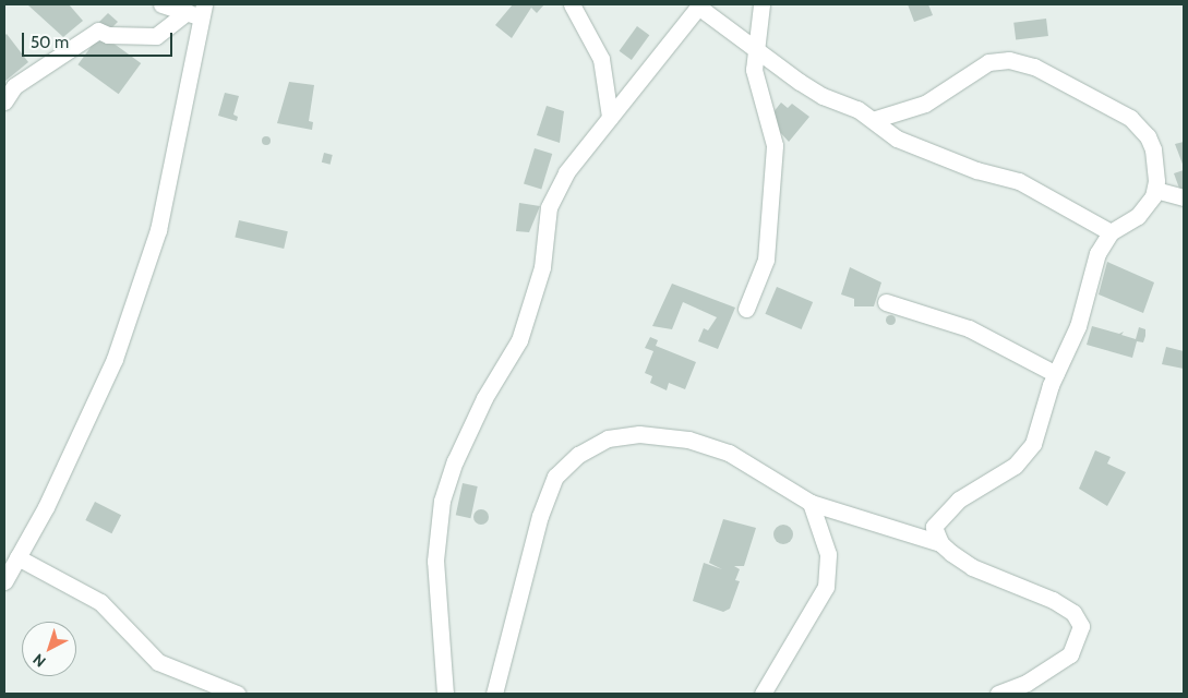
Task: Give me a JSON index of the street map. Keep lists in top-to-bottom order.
{
  "scale_bar": "50 m",
  "north": "bottom left"
}
